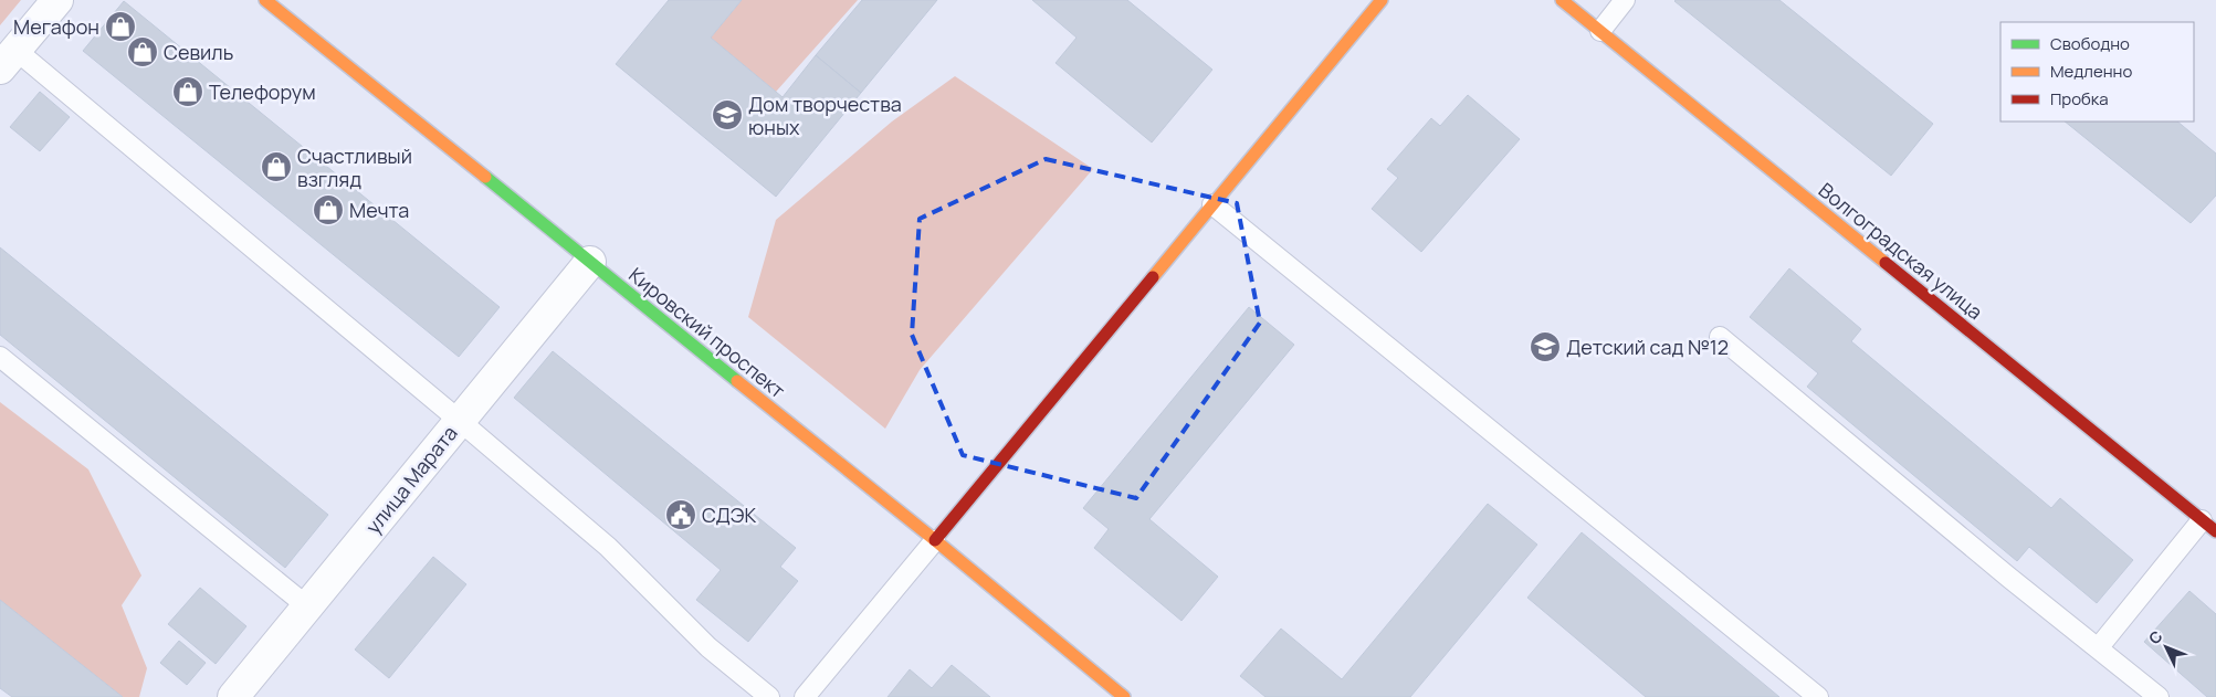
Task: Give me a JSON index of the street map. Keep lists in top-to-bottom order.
{
  "streets": {
    "street": ["Волгоградская улица", "Кировский проспект", "улица Марата"]
  },
  "crossings": [
    ["Кировский проспект", "улица Марата"]
  ],
  "places": {
    "shop": [
      "Мегафон",
      "Севиль",
      "Телефорум",
      "Счастливый взгляд",
      "Мечта"
    ],
    "school or university": ["Дом творчества юных", "Детский cад №12"],
    "public building": ["СДЭК"]
  },
  "legend": ["Свободно", "Медленно", "Пробка"],
  "north": "top left"
}
